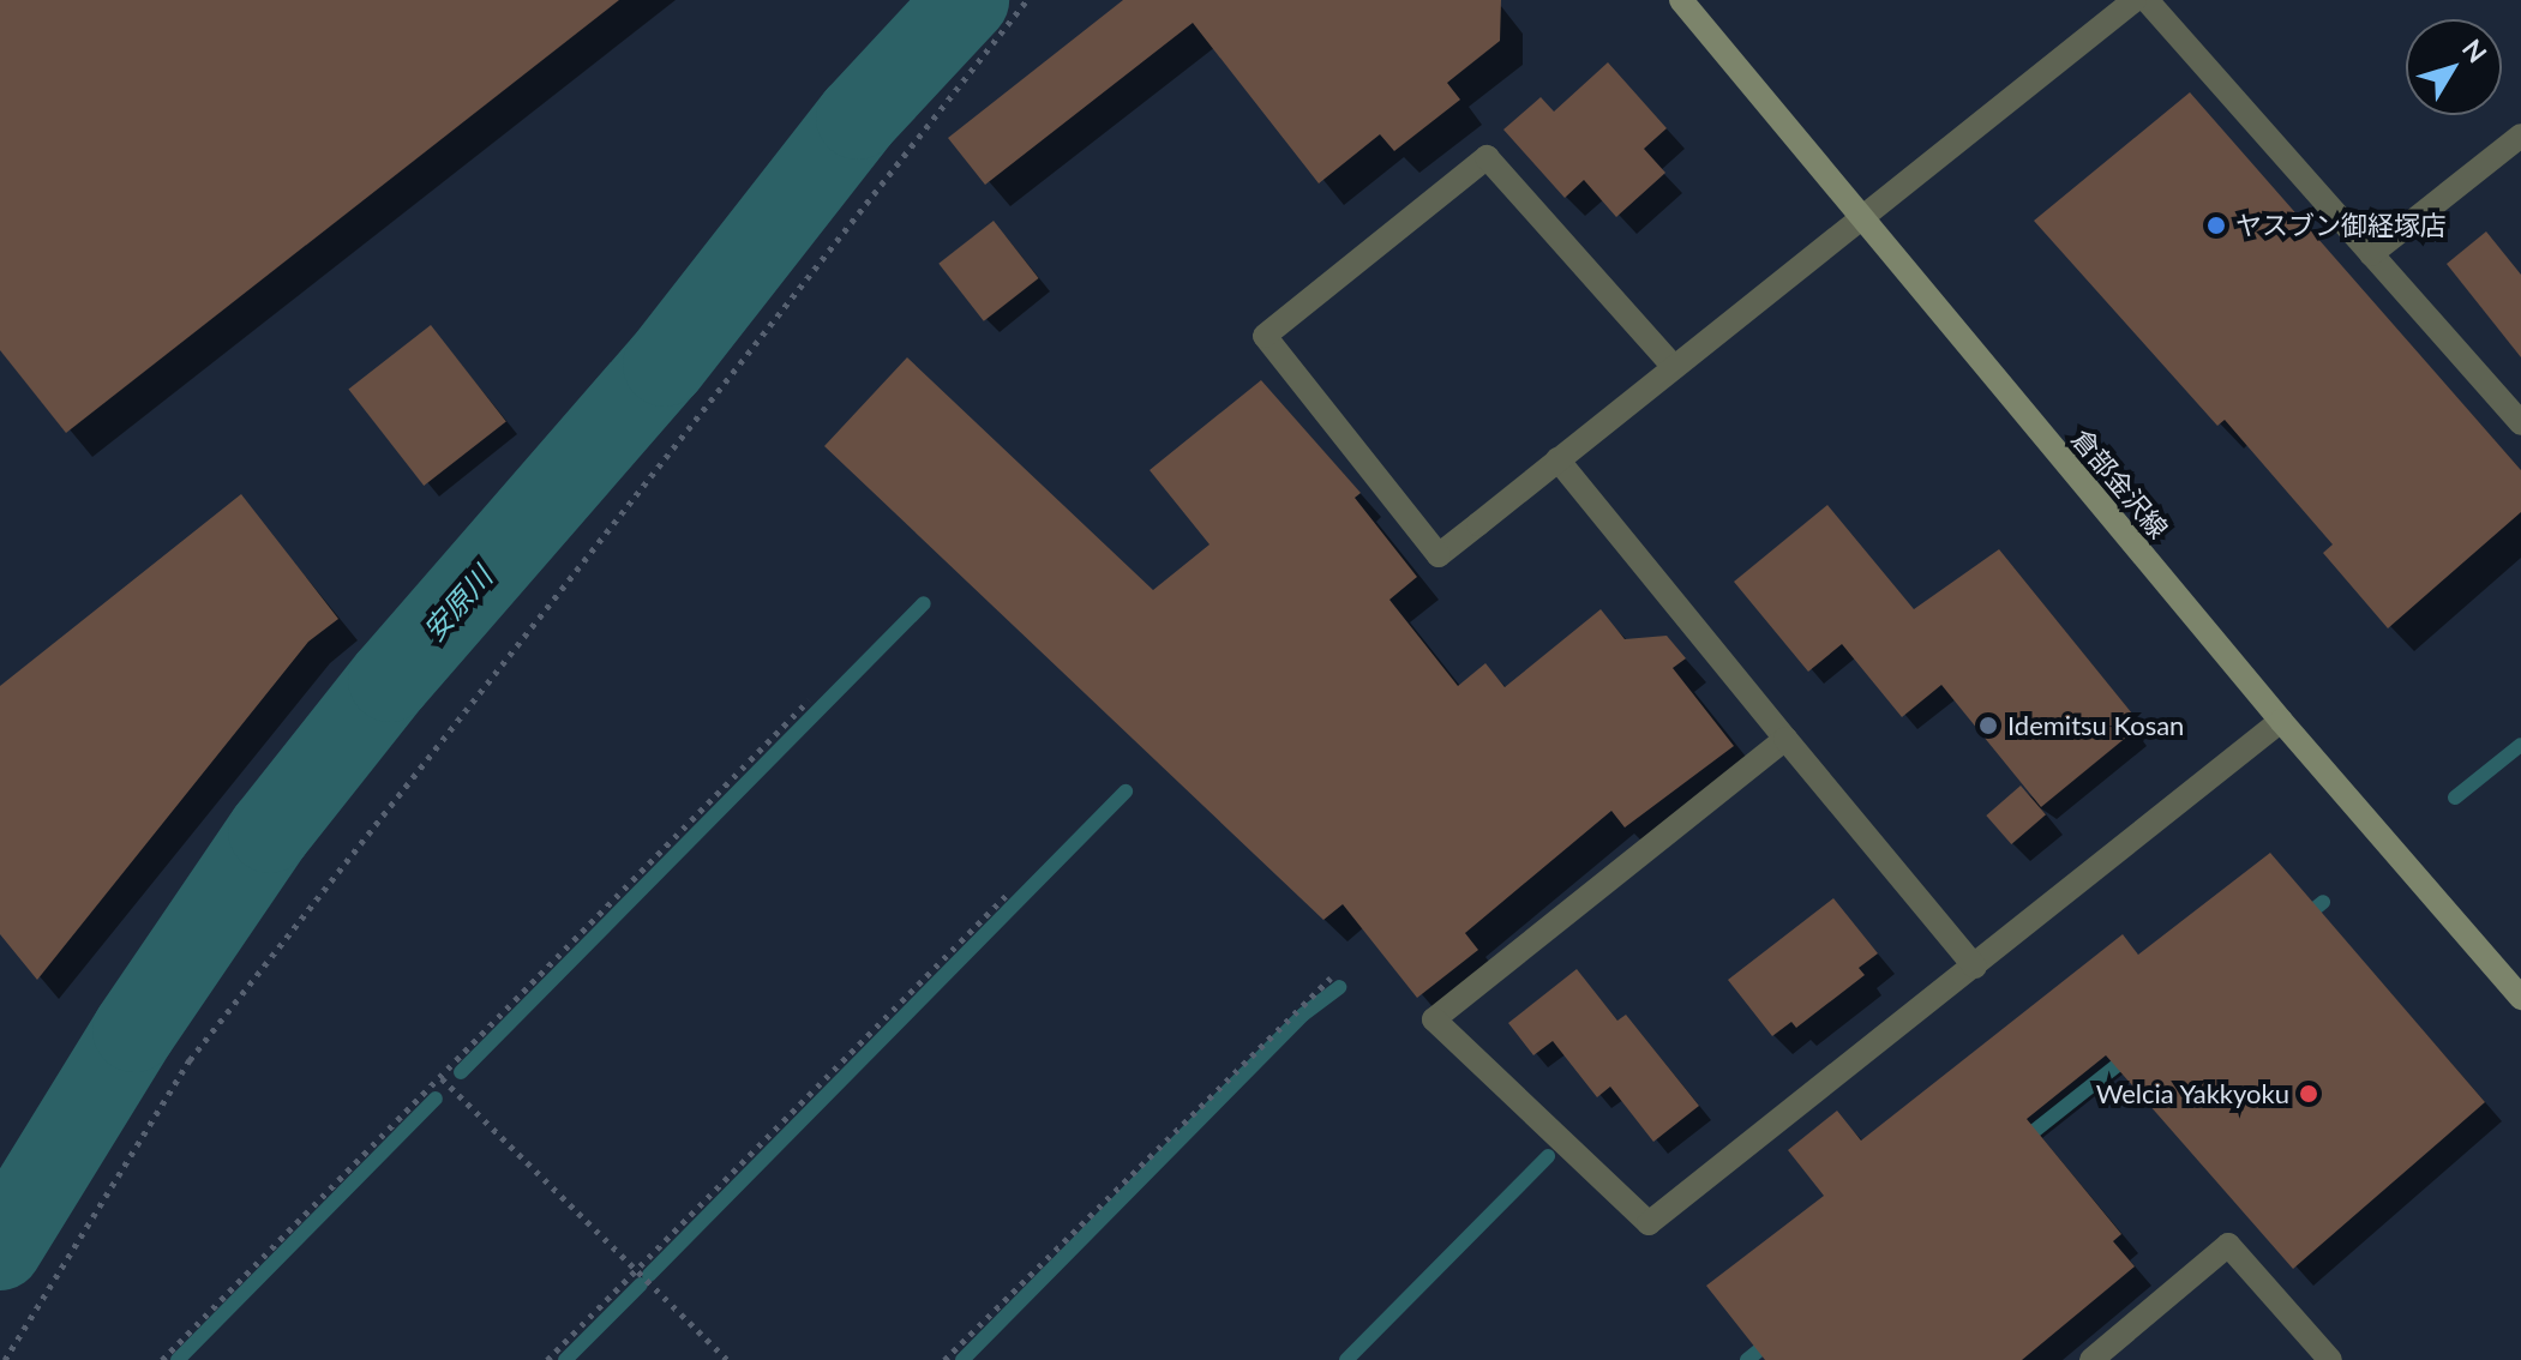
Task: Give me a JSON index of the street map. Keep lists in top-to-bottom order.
{
  "streets": {
    "main road": ["倉部金沢線"]
  },
  "water": ["安原川"],
  "places": ["ヤスブン御経塚店", "Idemitsu Kosan", "Welcia Yakkyoku"],
  "north": "top right"
}
